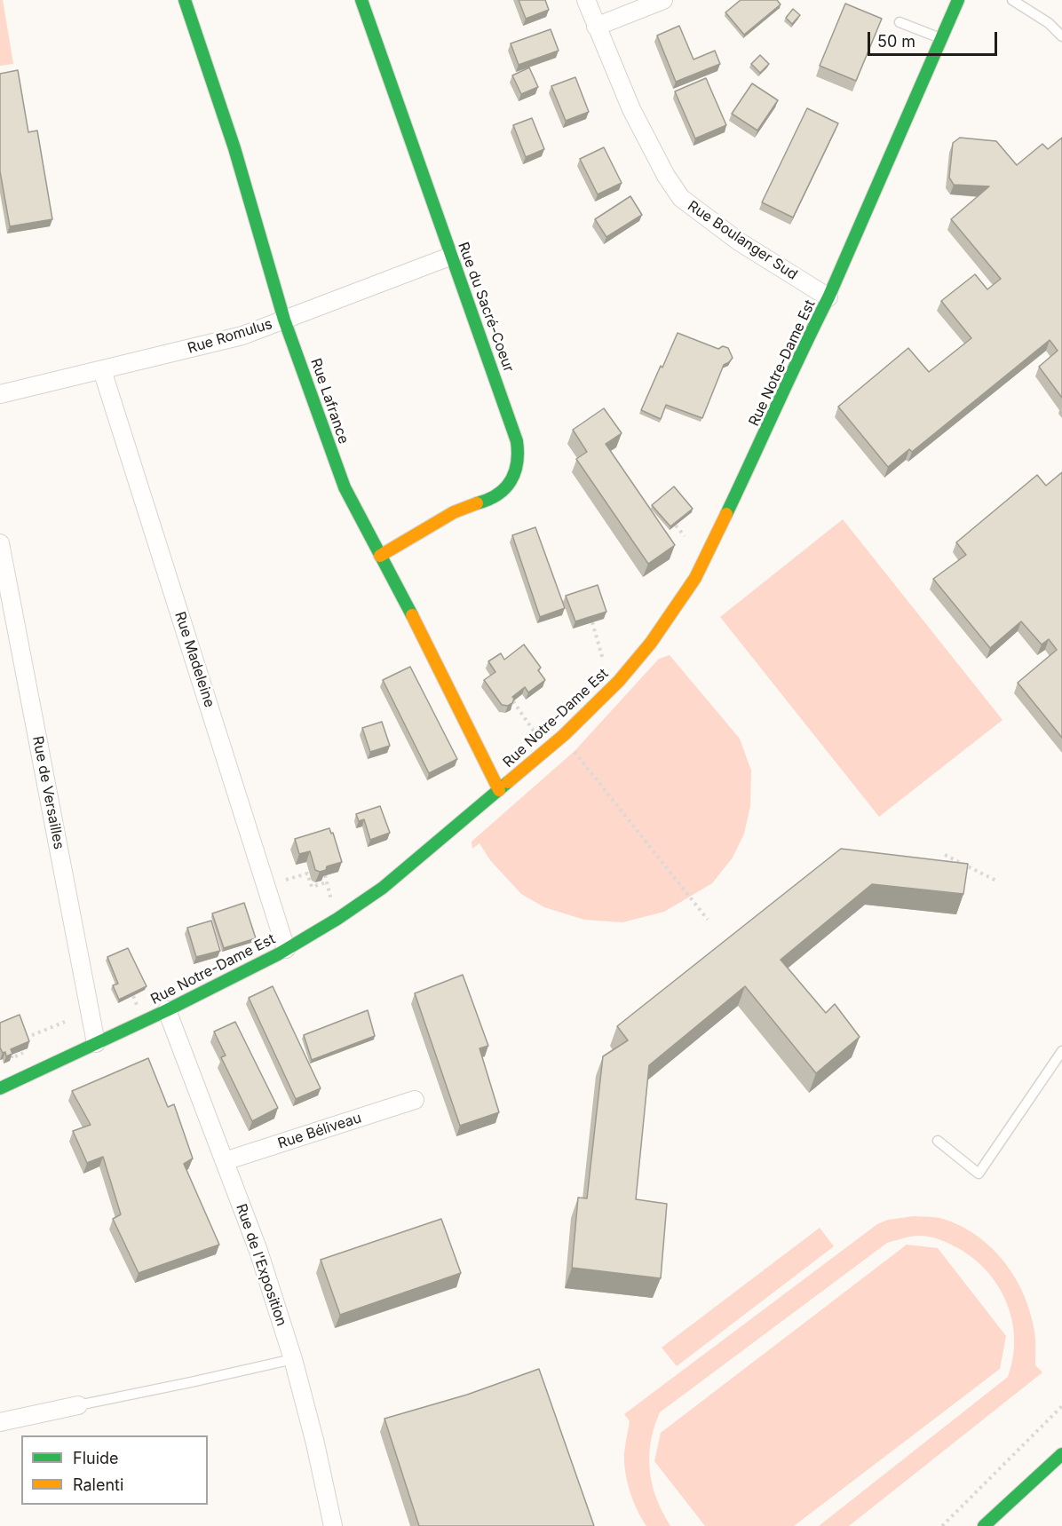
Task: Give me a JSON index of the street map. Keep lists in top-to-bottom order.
{
  "streets": {
    "street": [
      "Rue Boulanger Sud",
      "Rue du Sacré-Coeur",
      "Rue Romulus",
      "Rue Notre-Dame Est",
      "Rue Lafrance",
      "Rue Madeleine",
      "Rue de Versailles",
      "Rue Béliveau",
      "Rue de l'Exposition"
    ]
  },
  "crossings": [
    ["Rue Boulanger Sud", "Rue Notre-Dame Est"],
    ["Rue du Sacré-Coeur", "Rue Romulus"],
    ["Rue du Sacré-Coeur", "Rue Lafrance"],
    ["Rue Romulus", "Rue Lafrance"],
    ["Rue Romulus", "Rue Madeleine"],
    ["Rue Notre-Dame Est", "Rue Lafrance"],
    ["Rue Notre-Dame Est", "Rue Madeleine"],
    ["Rue Notre-Dame Est", "Rue de Versailles"],
    ["Rue Notre-Dame Est", "Rue de l'Exposition"],
    ["Rue Béliveau", "Rue de l'Exposition"]
  ],
  "legend": ["Fluide", "Ralenti"],
  "scale_bar": "50 m"
}
